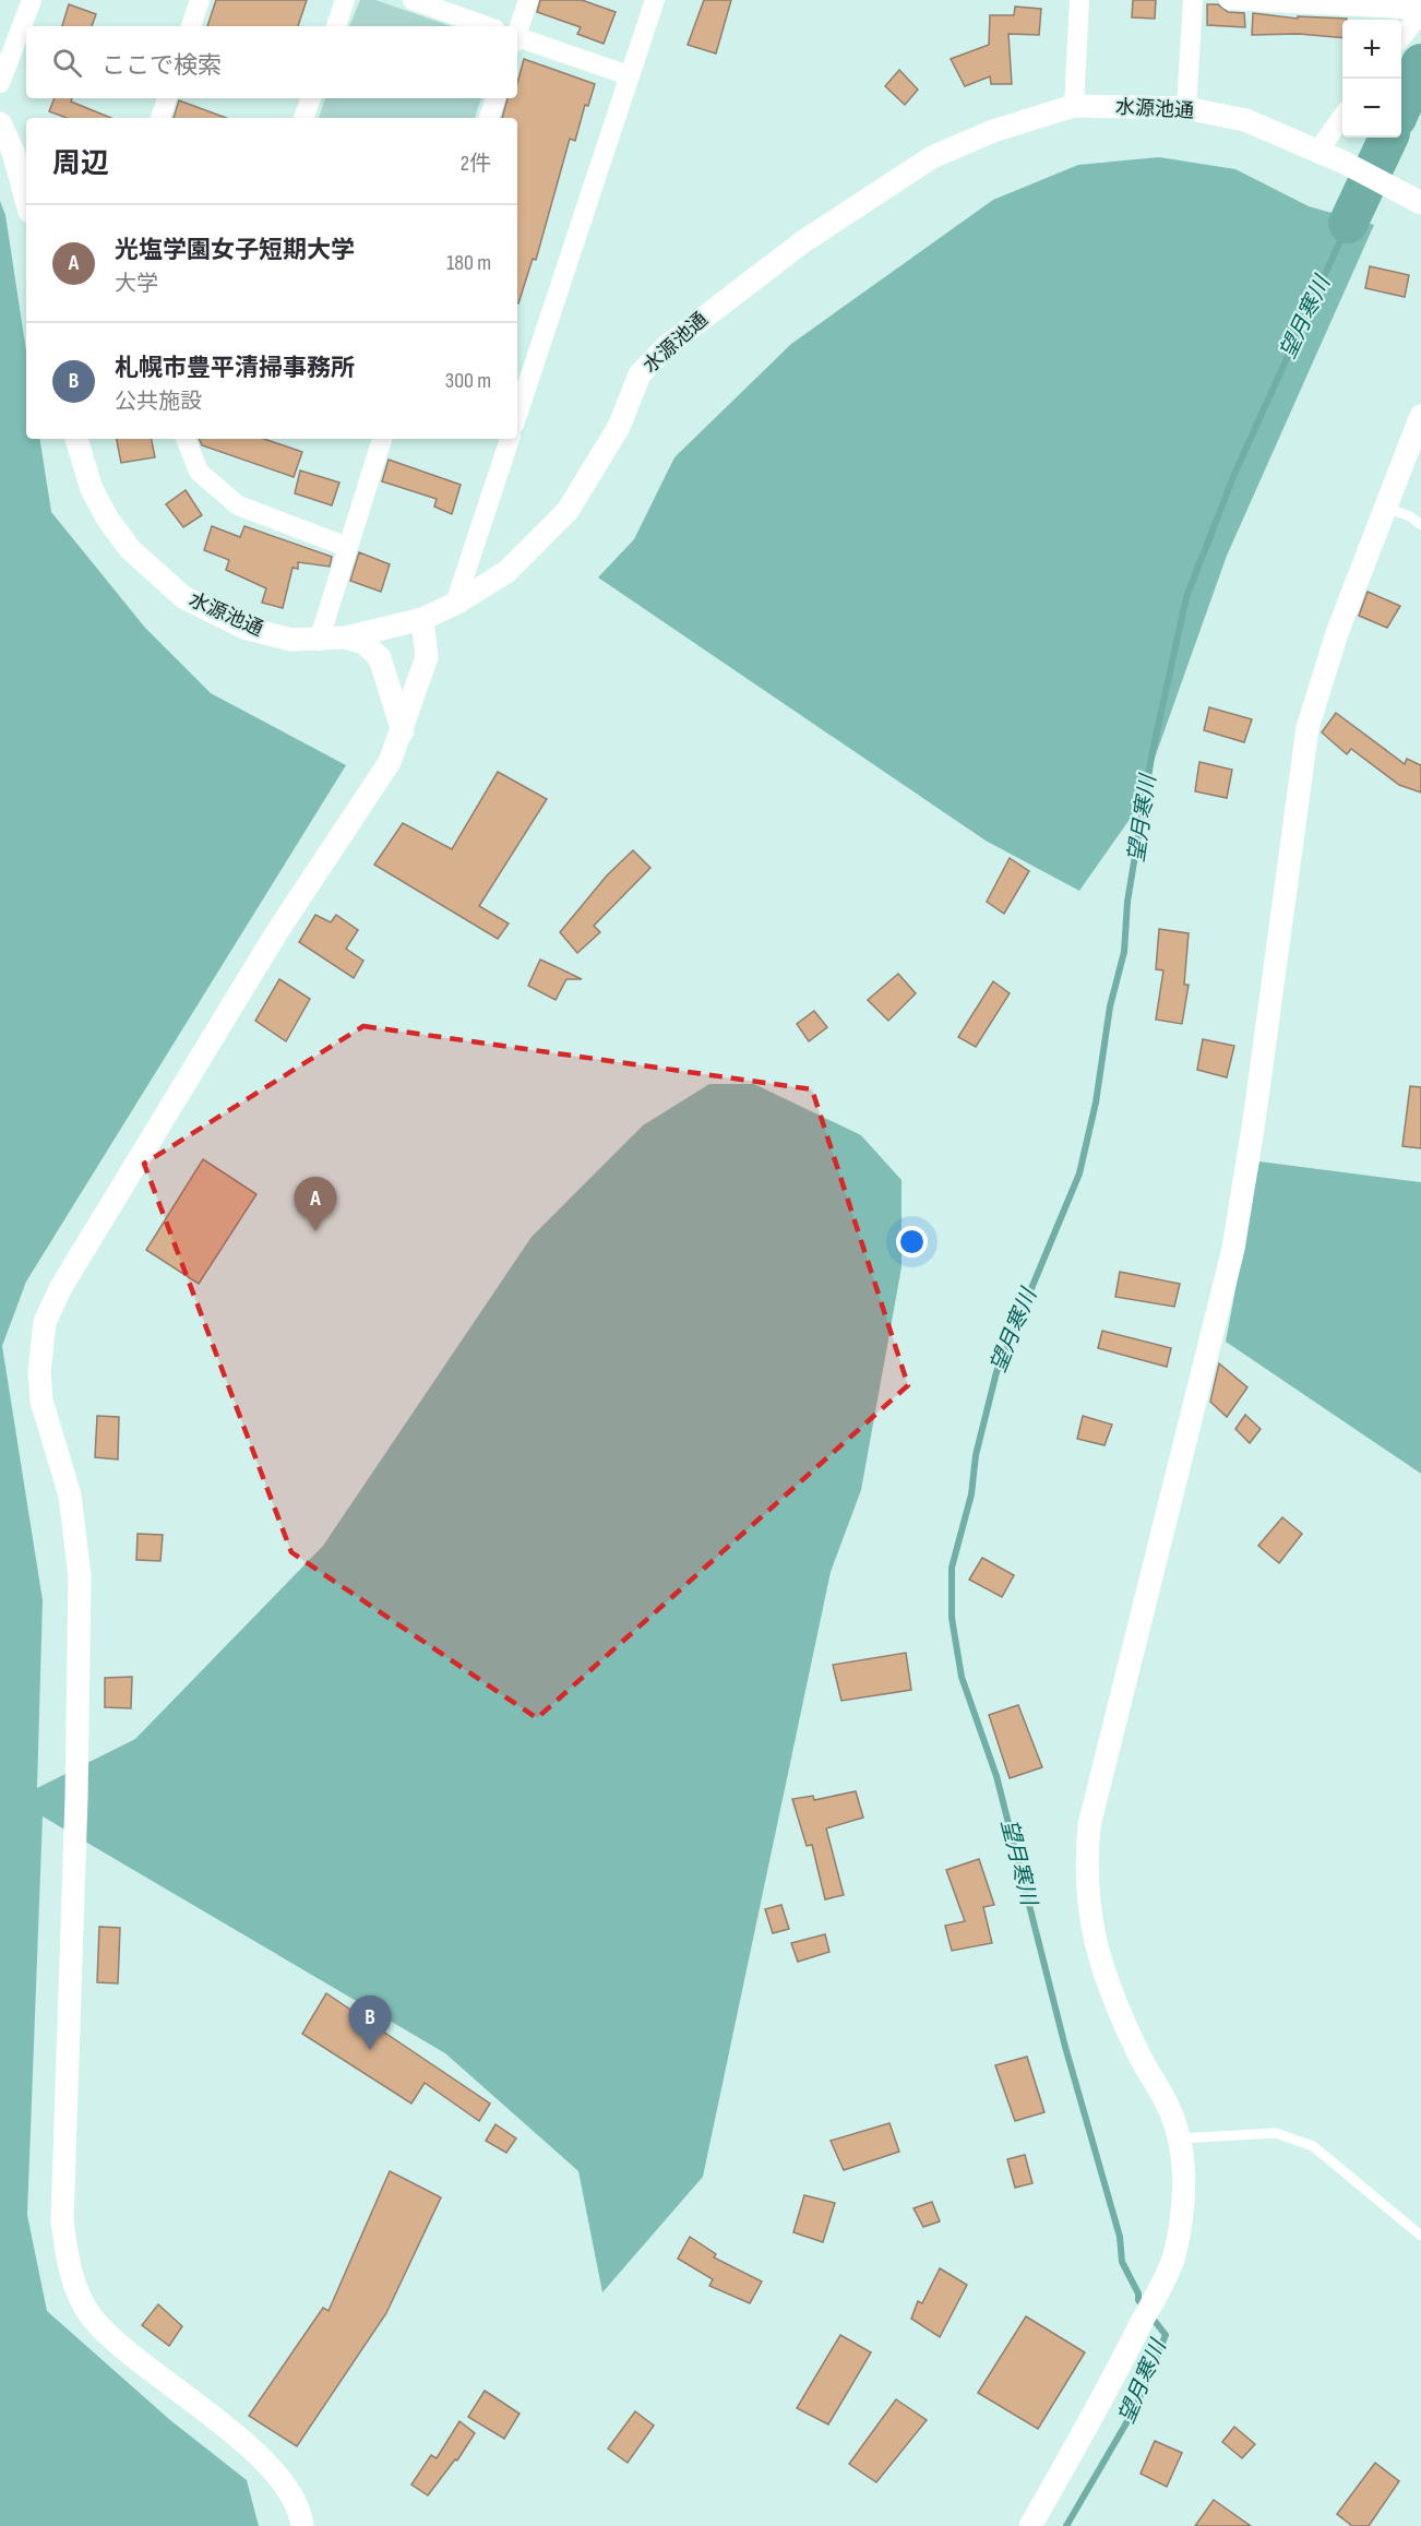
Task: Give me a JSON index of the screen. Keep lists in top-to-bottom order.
{
  "streets": {
    "street": ["水源池通"]
  },
  "water": ["望月寒川"],
  "page": {
    "map_buttons": ["+", "−"],
    "search": "ここで検索",
    "heading": ["周辺", "2件"],
    "list": [
      {
        "mark": "A",
        "name": "光塩学園女子短期大学",
        "note": "大学",
        "value": "180 m"
      },
      {
        "mark": "B",
        "name": "札幌市豊平清掃事務所",
        "note": "公共施設",
        "value": "300 m"
      }
    ],
    "pins": ["A", "B"]
  }
}
